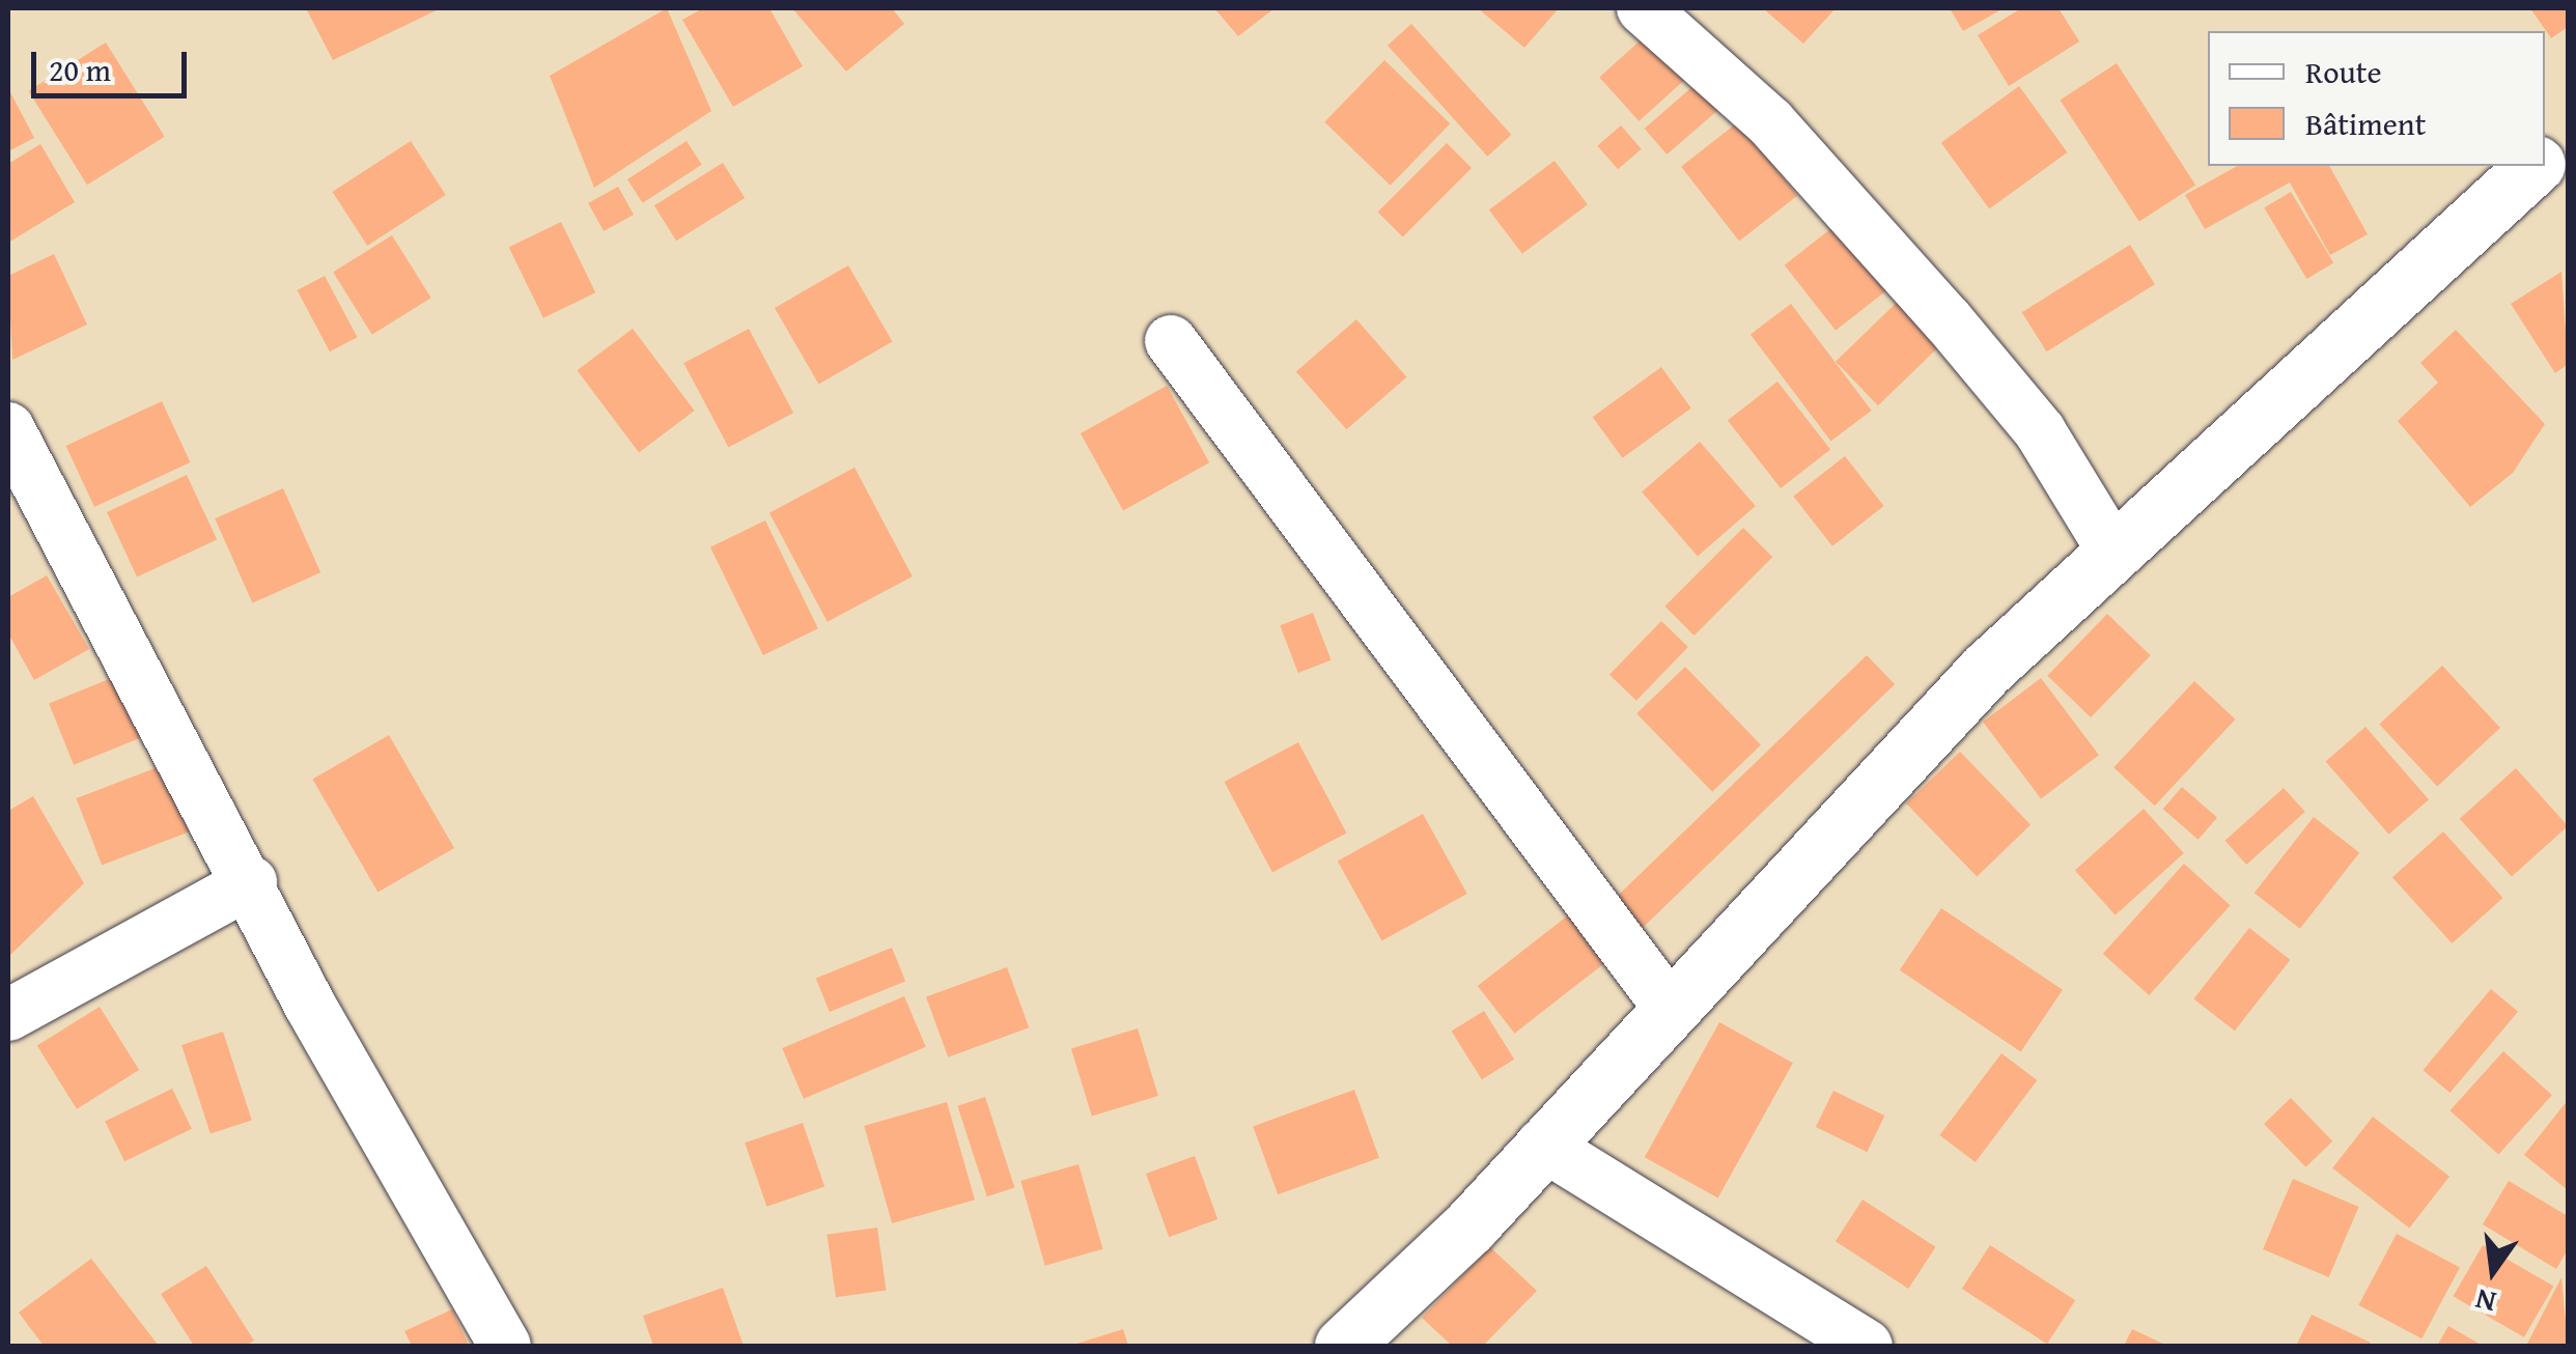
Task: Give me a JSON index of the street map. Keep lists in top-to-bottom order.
{
  "legend": ["Route", "Bâtiment"],
  "scale_bar": "20 m",
  "north": "bottom"
}
